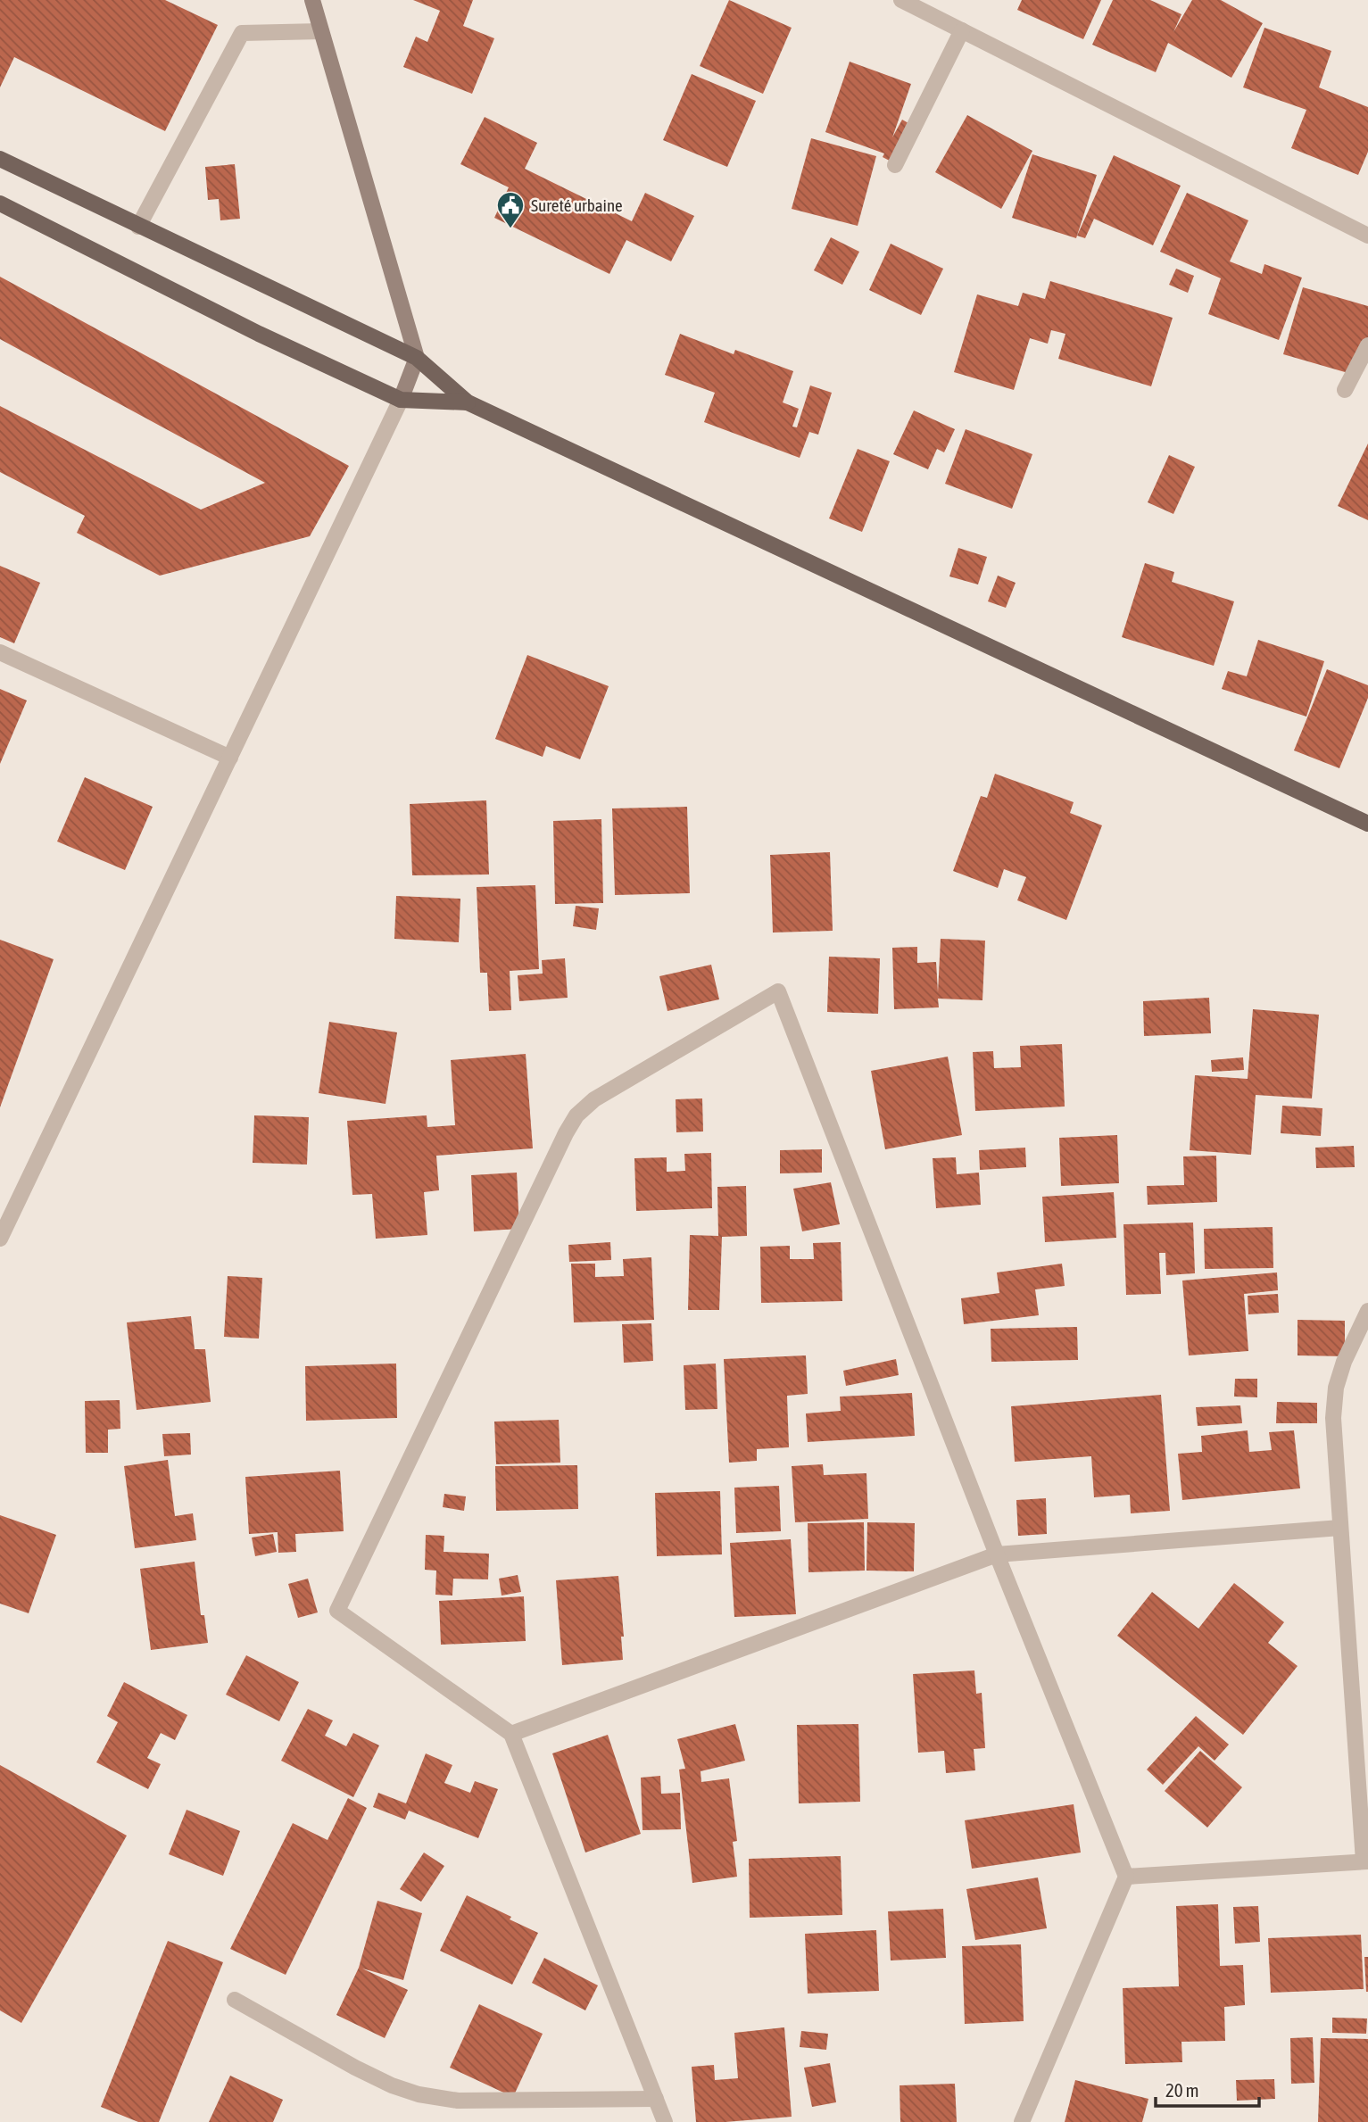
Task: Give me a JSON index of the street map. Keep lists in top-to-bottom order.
{
  "places": {
    "public building": ["Sureté urbaine"]
  },
  "scale_bar": "20 m"
}
